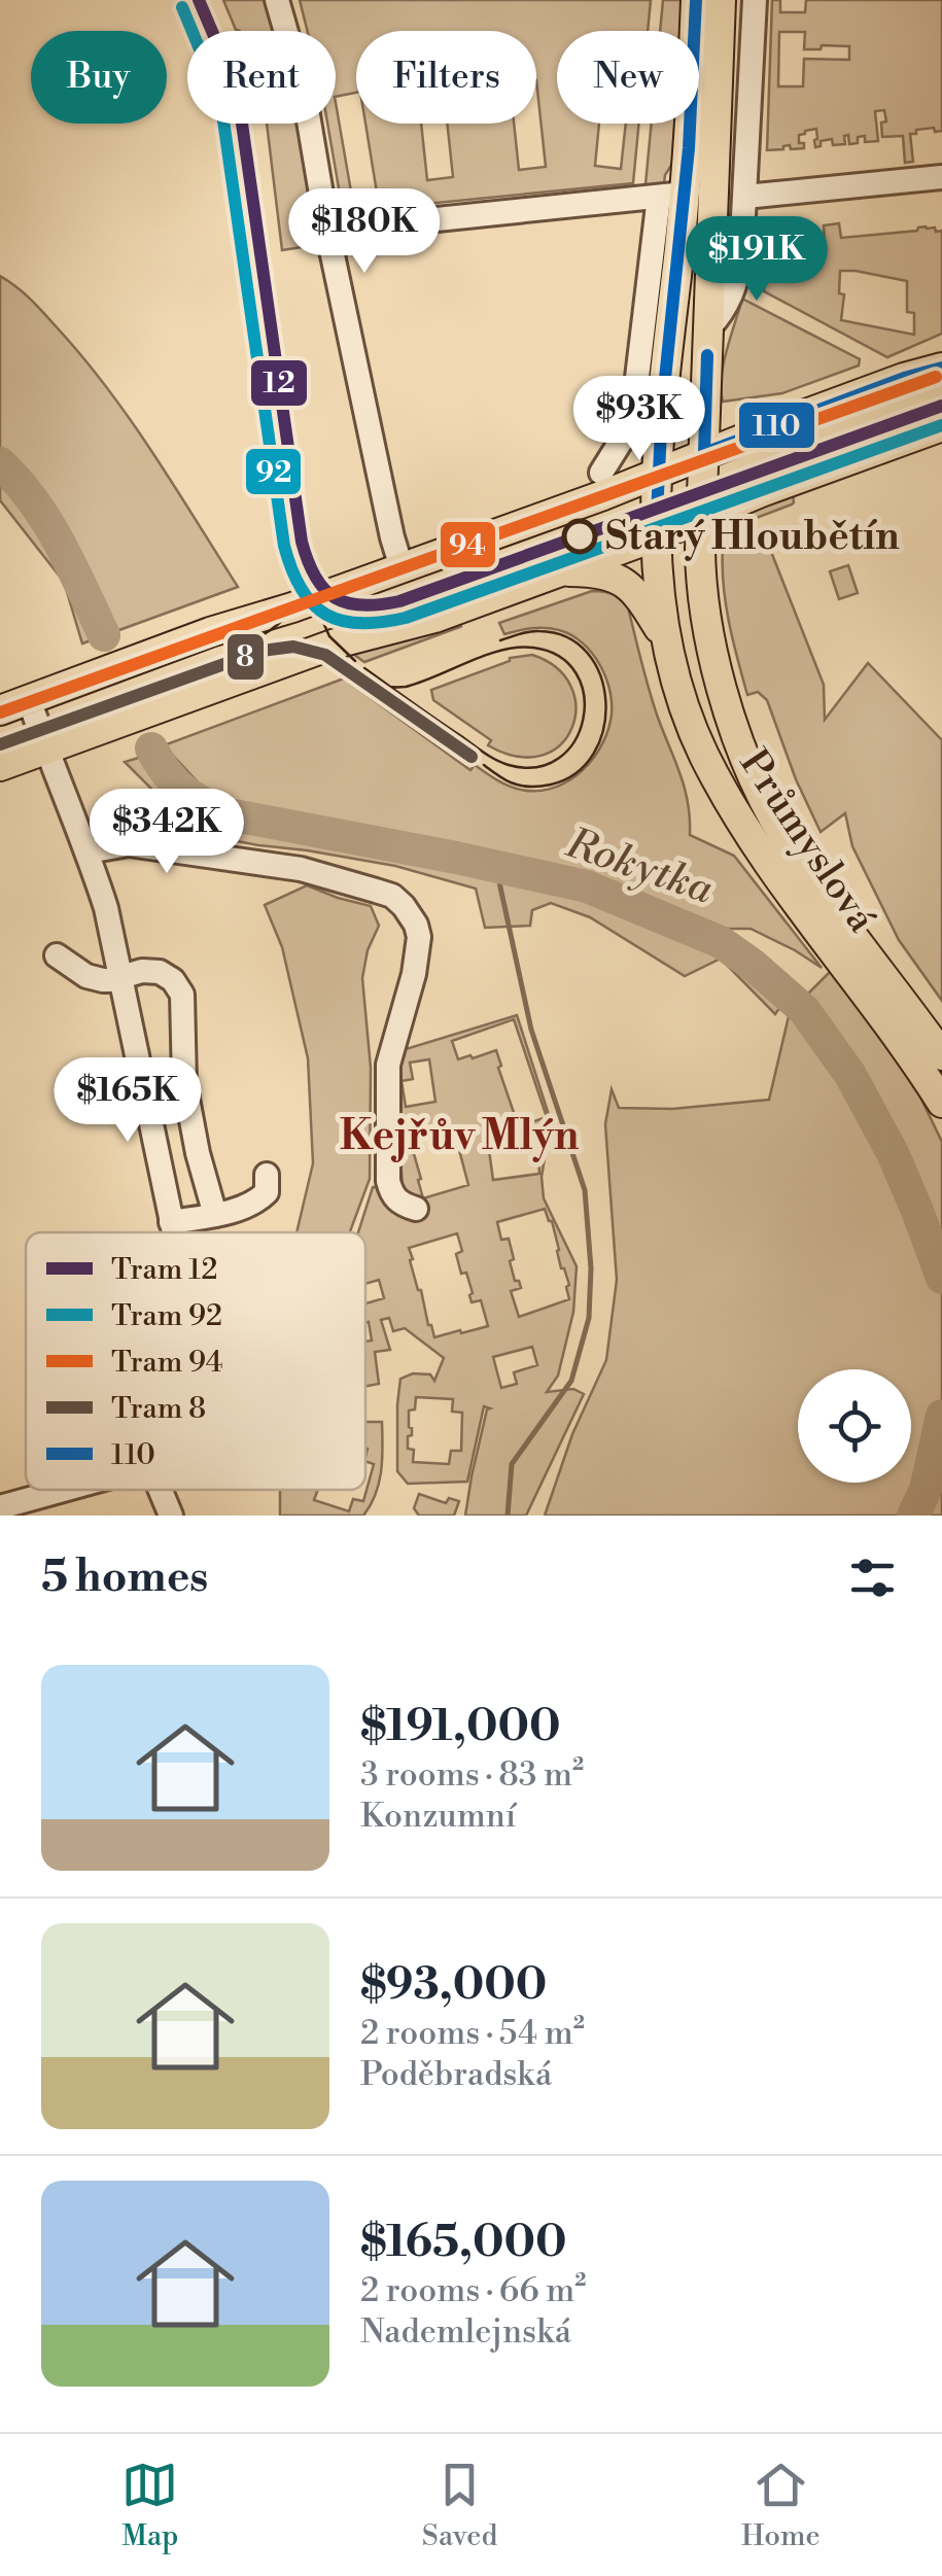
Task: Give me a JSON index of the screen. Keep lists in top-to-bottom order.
{
  "streets": {
    "main road": ["Průmyslová"]
  },
  "districts": ["Kejřův Mlýn"],
  "water": ["Rokytka"],
  "places": ["Starý Hloubětín"],
  "lines": [
    "tram line 12",
    "transit line 110",
    "tram line 92",
    "tram line 94",
    "tram line 8"
  ],
  "legend": [
    "Tram 12",
    "Tram 92",
    "Tram 94",
    "Tram 8",
    "110"
  ],
  "page": {
    "chip": [
      "Buy",
      "Rent",
      "Filters",
      "New"
    ],
    "price": [
      "$180K",
      "$191K",
      "$93K",
      "$342K",
      "$165K"
    ],
    "heading": "5 homes",
    "list": [
      {
        "name": "$191,000",
        "note": "3 rooms · 83 m² · Konzumní"
      },
      {
        "name": "$93,000",
        "note": "2 rooms · 54 m² · Poděbradská"
      },
      {
        "name": "$165,000",
        "note": "2 rooms · 66 m² · Nademlejnská"
      }
    ],
    "tabs": ["Map", "Saved", "Home"]
  }
}
